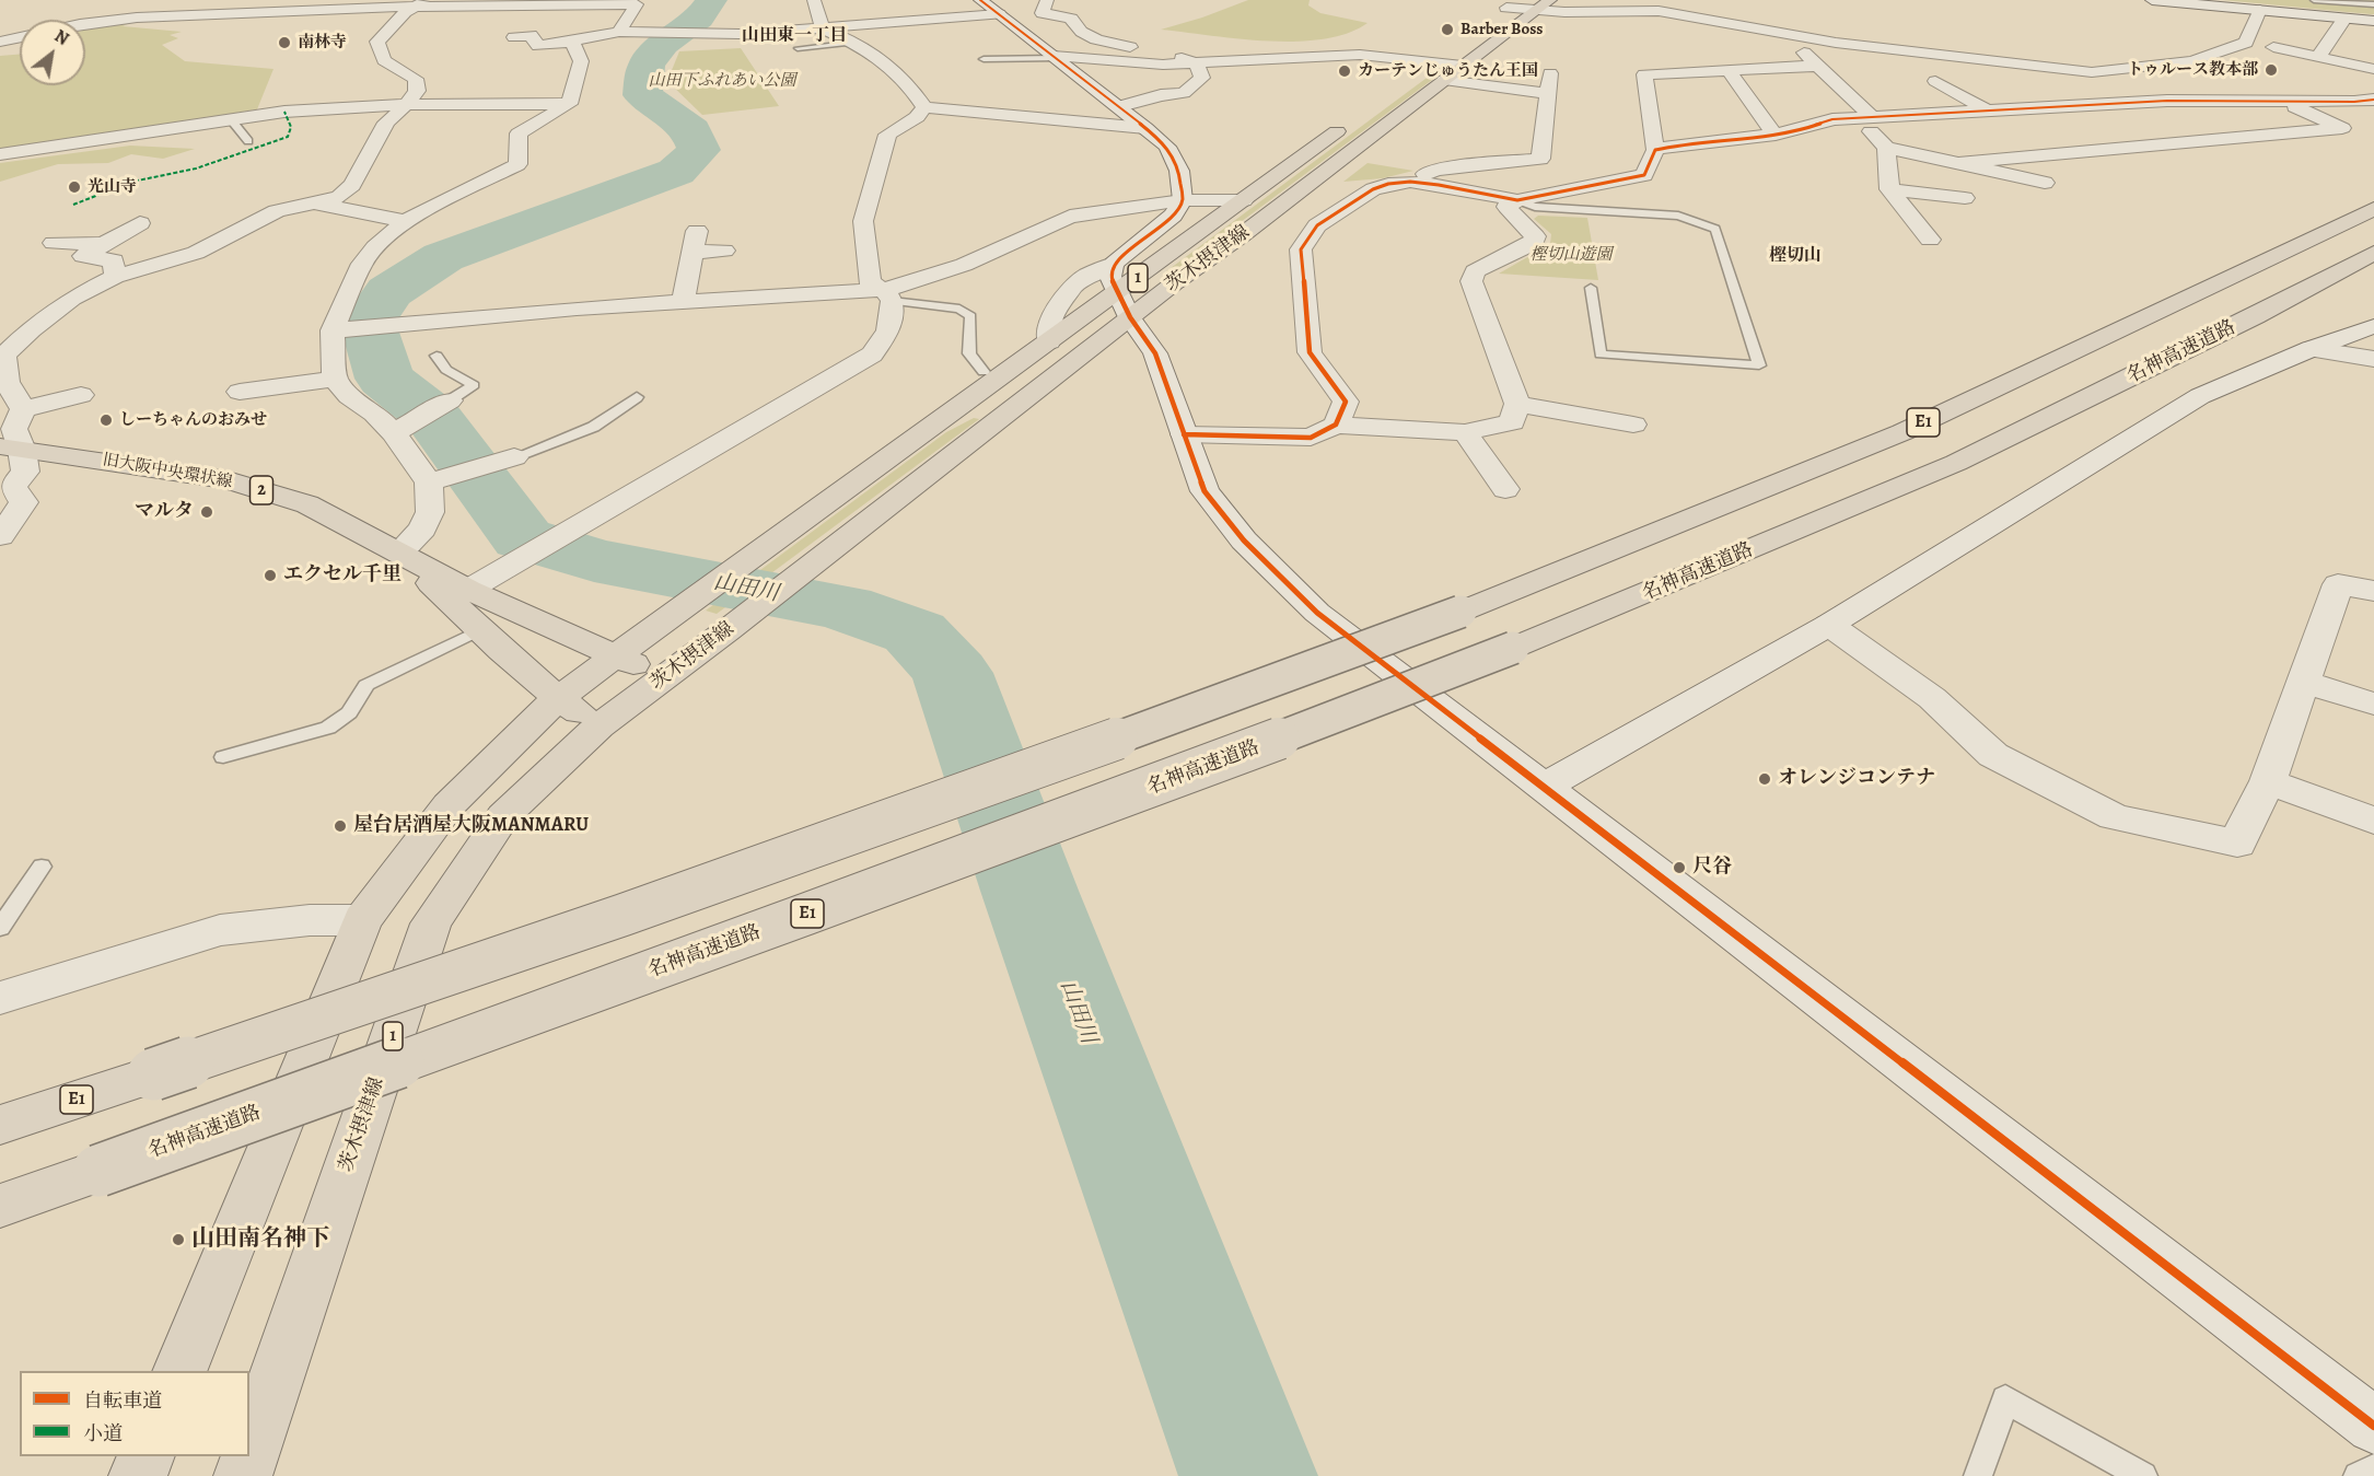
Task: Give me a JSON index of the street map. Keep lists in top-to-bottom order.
{
  "streets": {
    "main road": [
      "茨木摂津線",
      "1",
      "名神高速道路",
      "E1",
      "旧大阪中央環状線",
      "2"
    ]
  },
  "crossings": [
    ["茨木摂津線", "旧大阪中央環状線"]
  ],
  "districts": ["山田東一丁目", "樫切山"],
  "water": ["山田川"],
  "parks": ["山田下ふれあい公園", "樫切山遊園"],
  "places": [
    "Barber Boss",
    "南林寺",
    "トゥルース教本部",
    "カーテンじゅうたん王国",
    "光山寺",
    "しーちゃんのおみせ",
    "マルタ",
    "エクセル千里",
    "オレンジコンテナ",
    "屋台居酒屋大阪MANMARU",
    "尺谷",
    "山田南名神下"
  ],
  "legend": ["自転車道", "小道"],
  "north": "top right"
}
